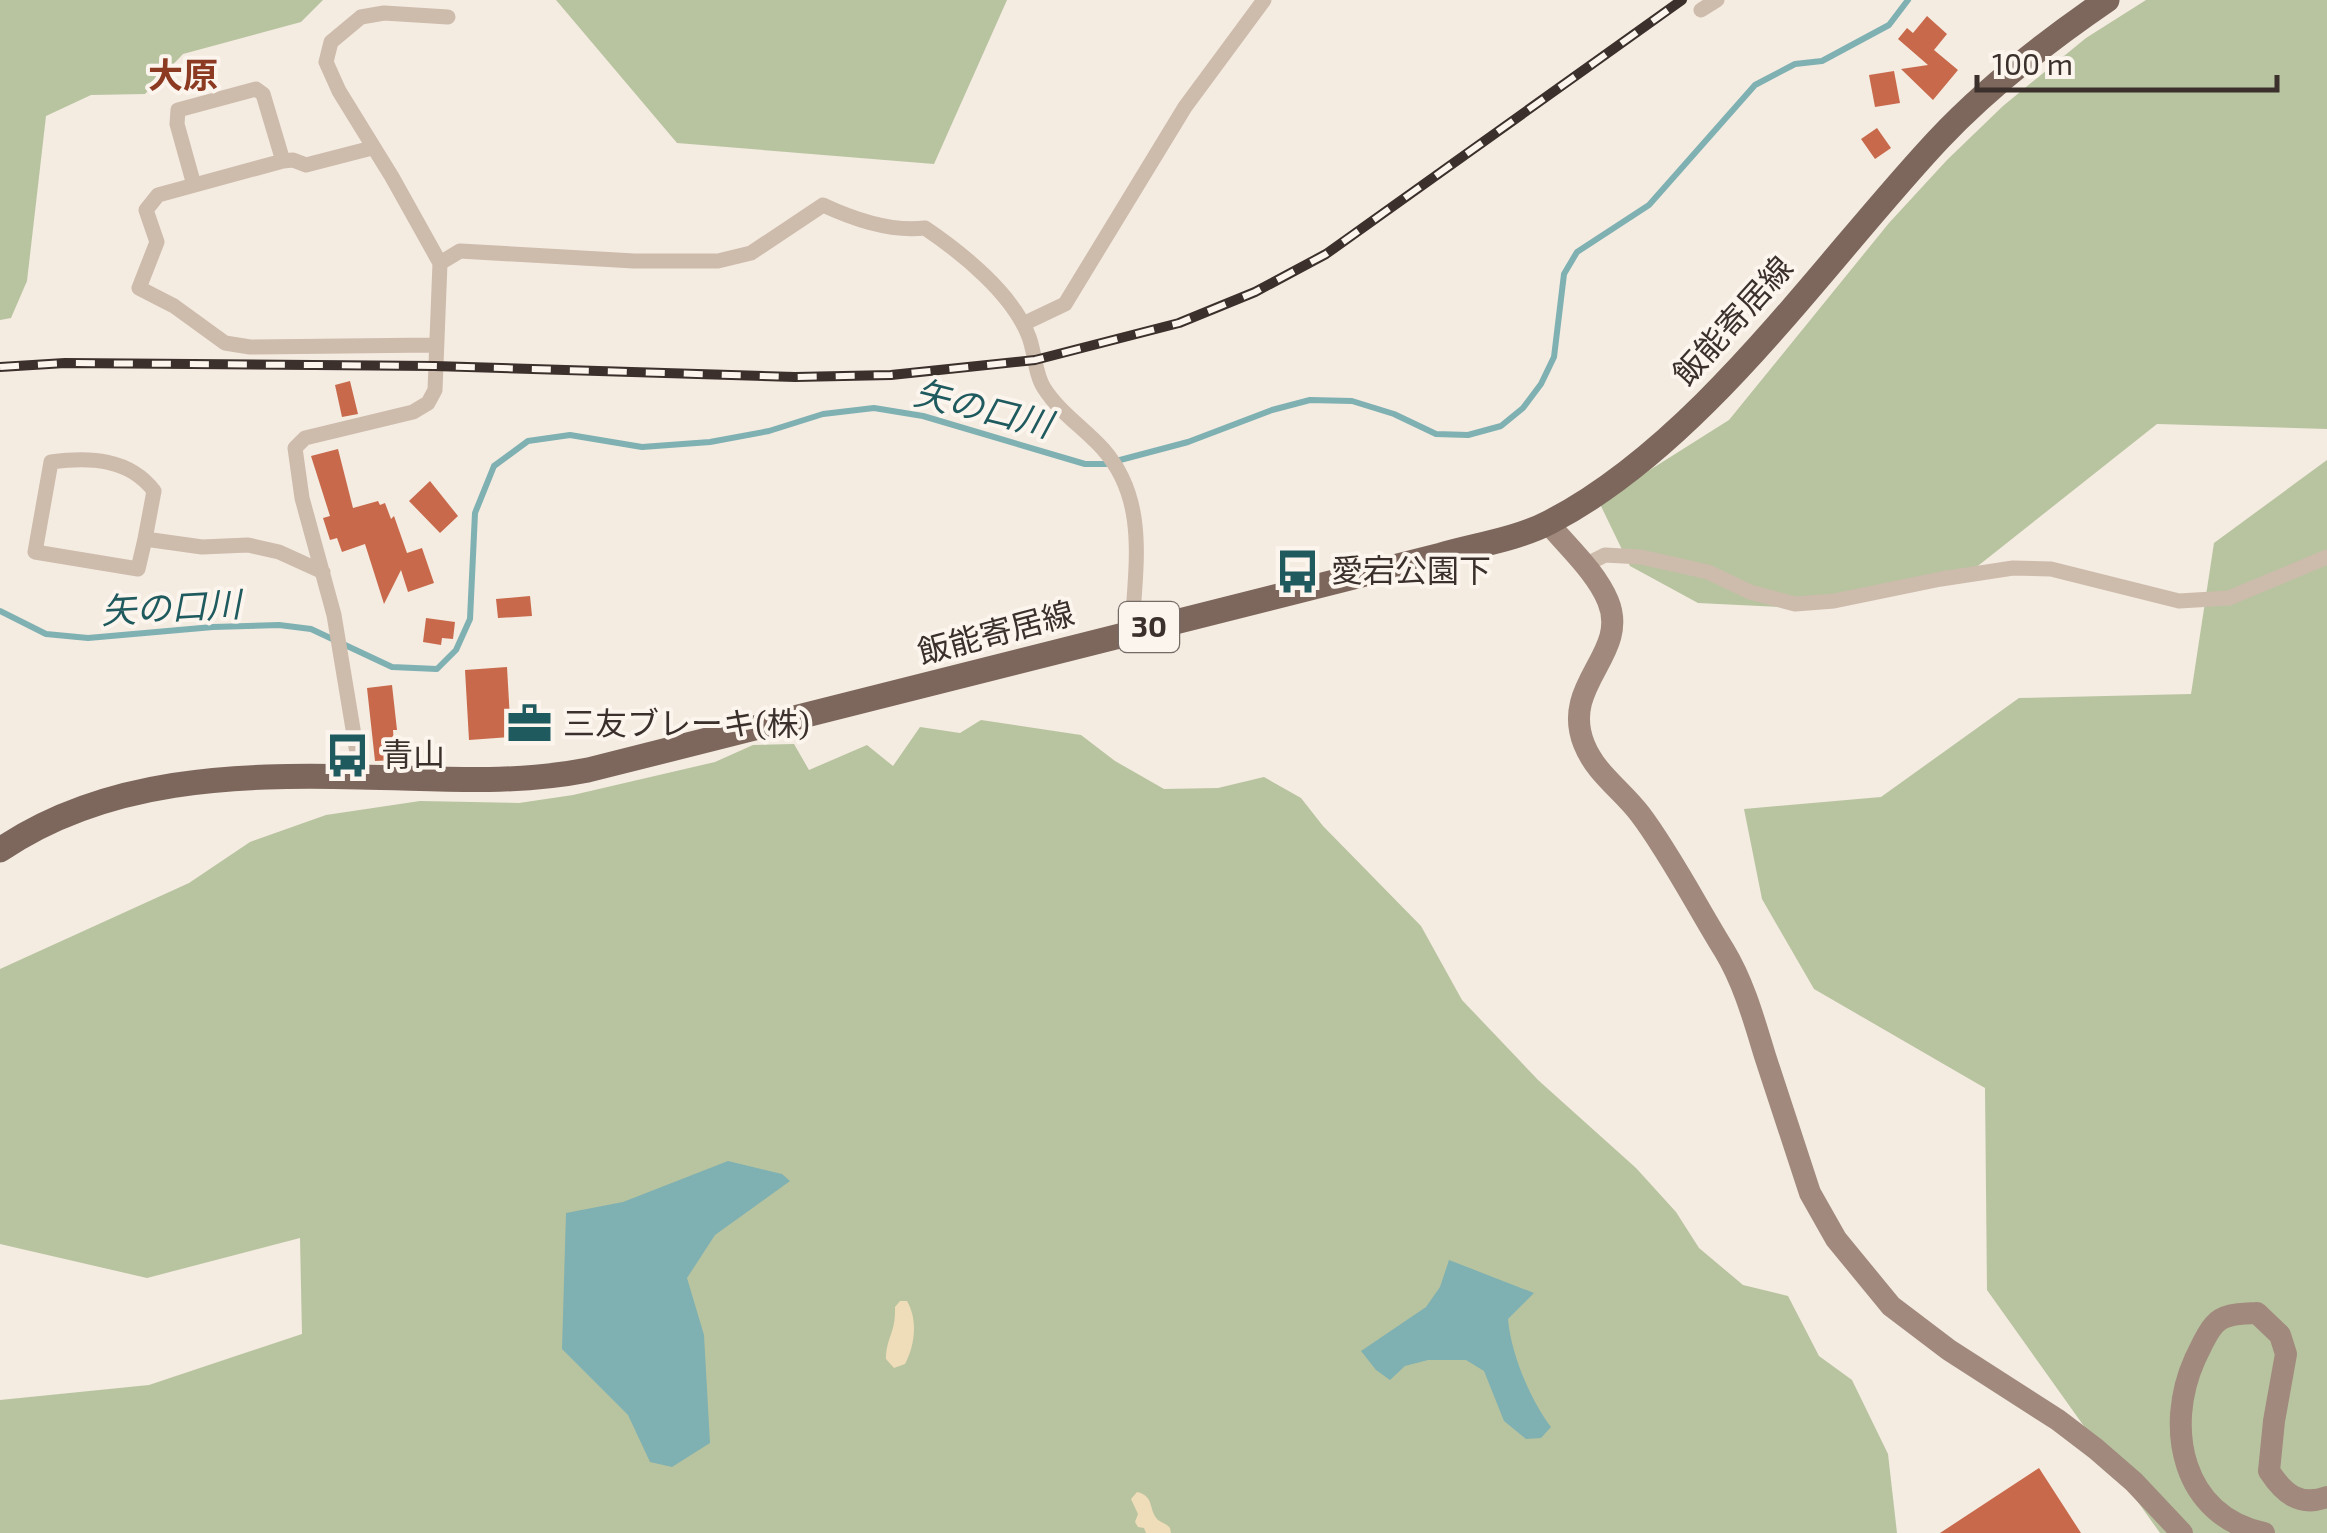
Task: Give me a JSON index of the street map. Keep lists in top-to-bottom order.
{
  "streets": {
    "main road": ["飯能寄居線", "30"]
  },
  "districts": ["大原"],
  "water": ["矢の口川"],
  "places": {
    "bus stop": ["愛宕公園下", "青山"],
    "office": ["三友ブレーキ(株)"]
  },
  "scale_bar": "100 m"
}
